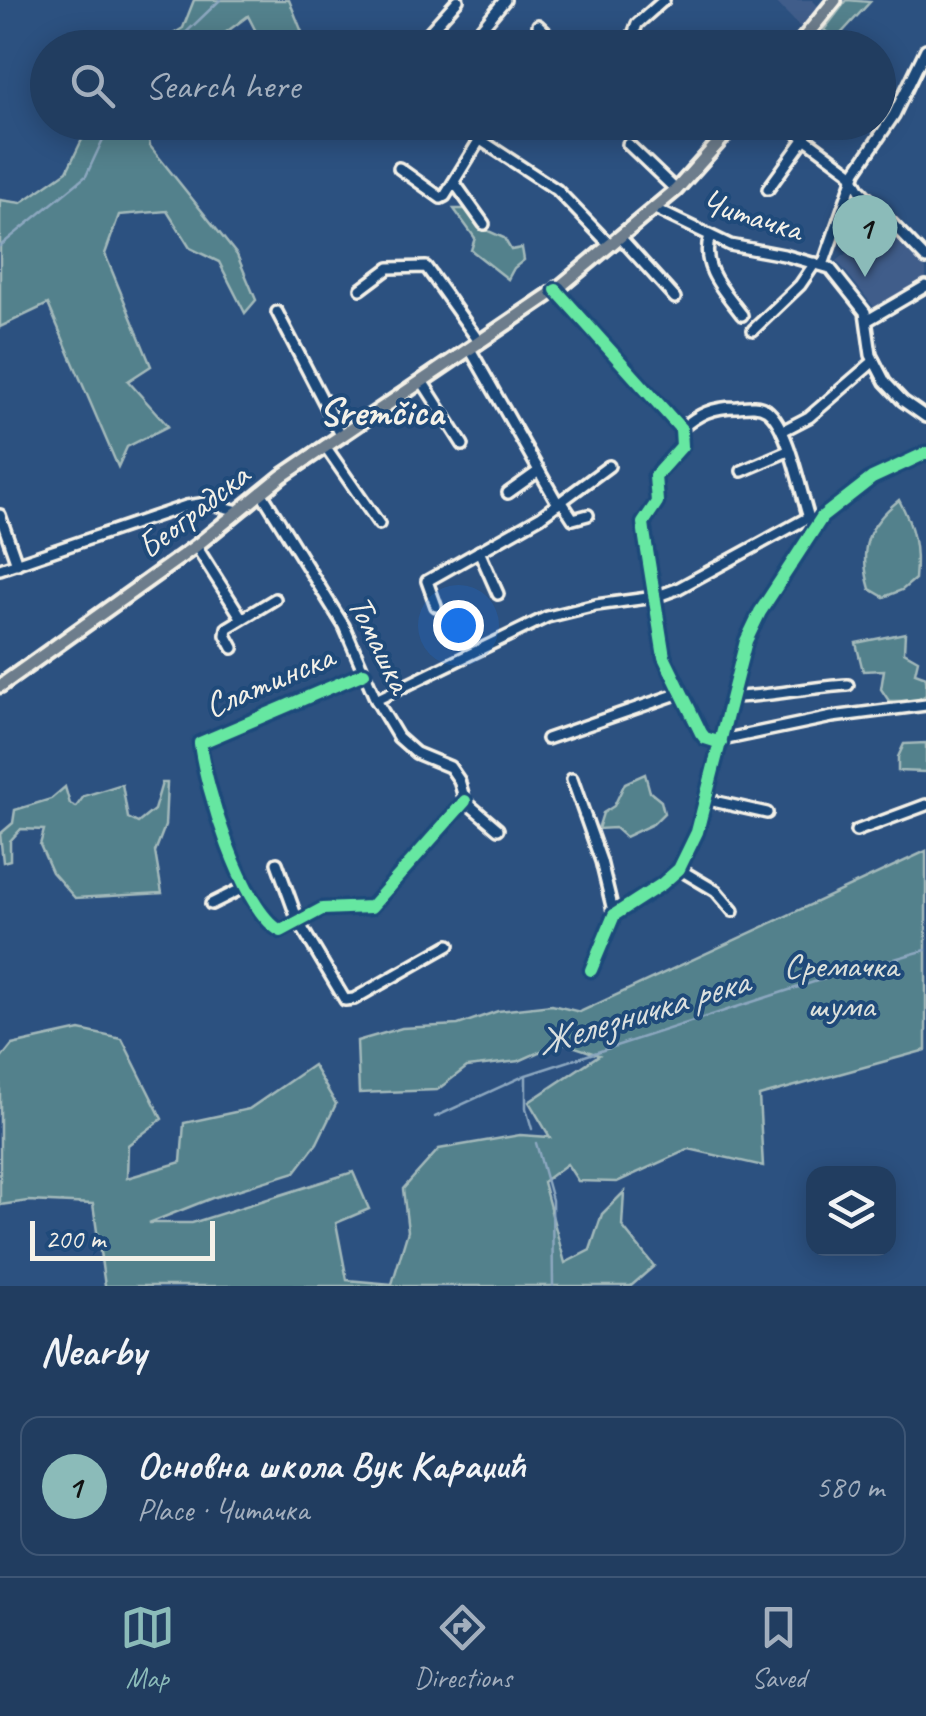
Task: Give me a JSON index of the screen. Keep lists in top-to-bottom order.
{
  "streets": {
    "main road": ["Београдска"],
    "street": ["Читачка", "Томашка", "Слатинска"]
  },
  "crossings": [
    ["Читачка", "Београдска"],
    ["Београдска", "Томашка"],
    ["Томашка", "Слатинска"]
  ],
  "districts": ["Sremčica"],
  "water": ["Железничка река"],
  "parks": ["Сремачка шума"],
  "scale_bar": "200 m",
  "page": {
    "search": "Search here",
    "pins": "1",
    "scale": "200 m",
    "heading": "Nearby",
    "list": [
      {
        "mark": "1",
        "name": "Основна школа Вук Караџић",
        "note": "Place · Читачка",
        "value": "580 m"
      }
    ],
    "nav": ["Map", "Directions", "Saved"]
  }
}
